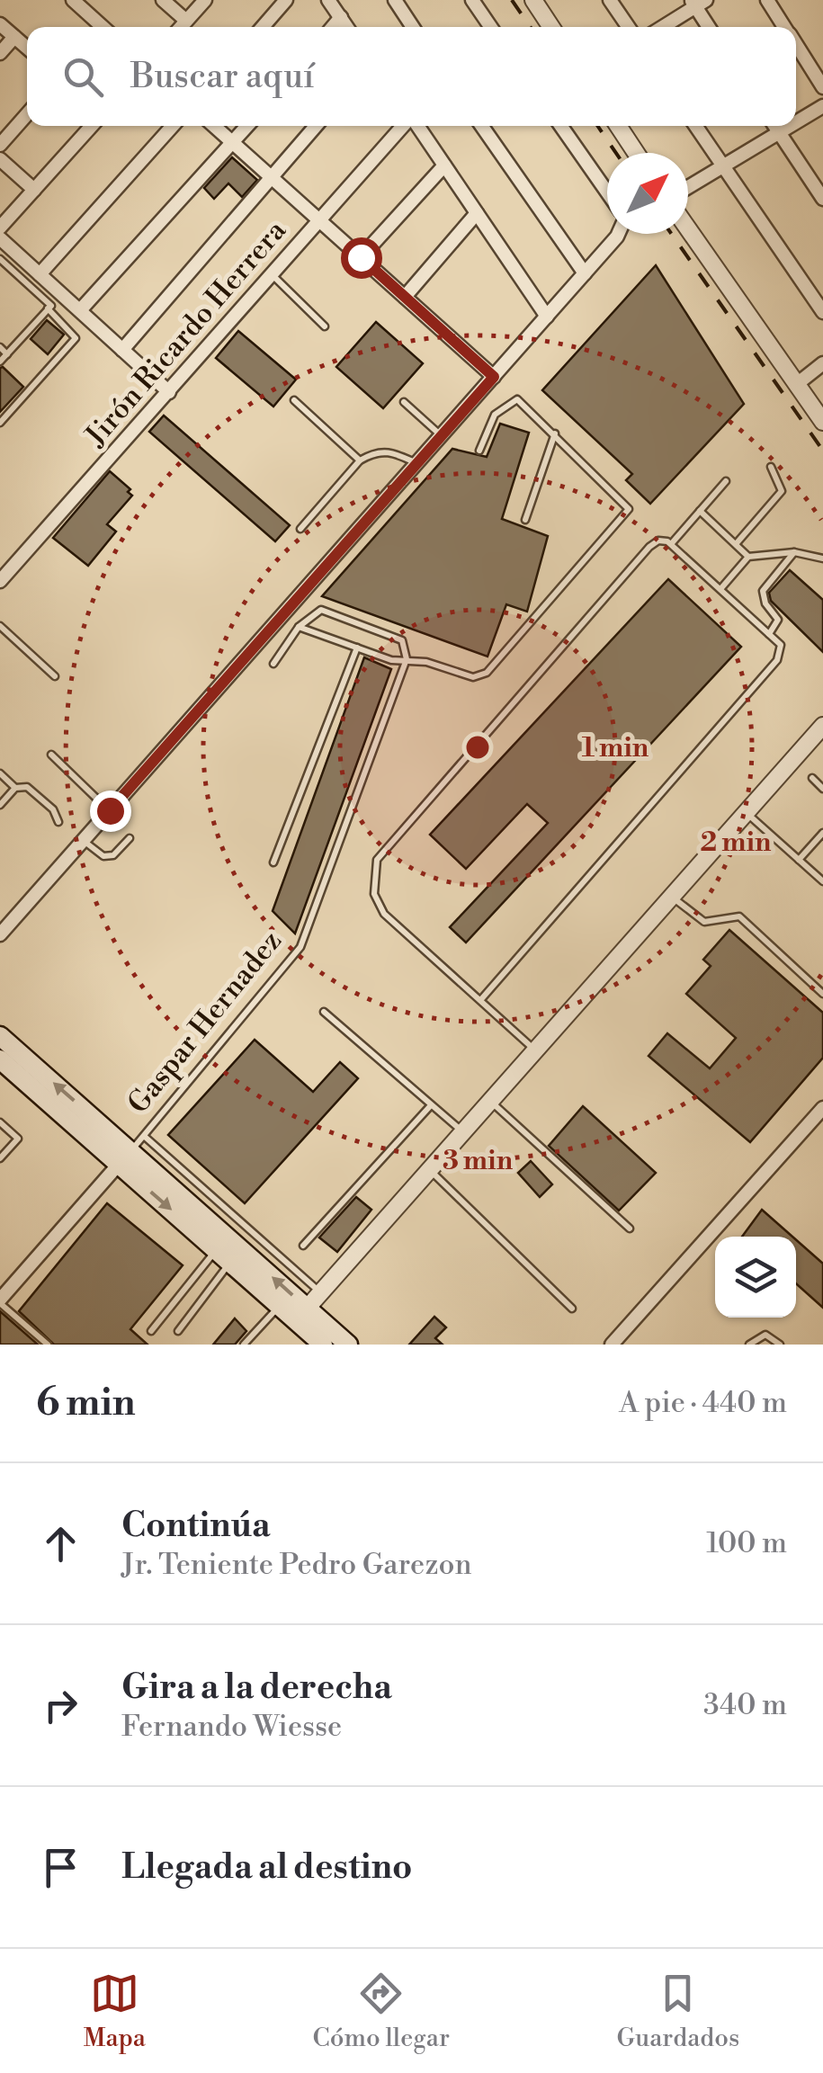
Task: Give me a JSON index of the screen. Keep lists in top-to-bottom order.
{
  "streets": {
    "street": ["Jirón Ricardo Herrera", "Gaspar Hernadez"]
  },
  "north": "top right",
  "page": {
    "search": "Buscar aquí",
    "heading": ["6 min", "A pie · 440 m"],
    "list": [
      ["Continúa", "Jr. Teniente Pedro Garezon", "100 m"],
      ["Gira a la derecha", "Fernando Wiesse", "340 m"],
      "Llegada al destino"
    ],
    "nav": ["Mapa", "Cómo llegar", "Guardados"]
  },
  "rings": ["1 min", "2 min", "3 min"]
}
